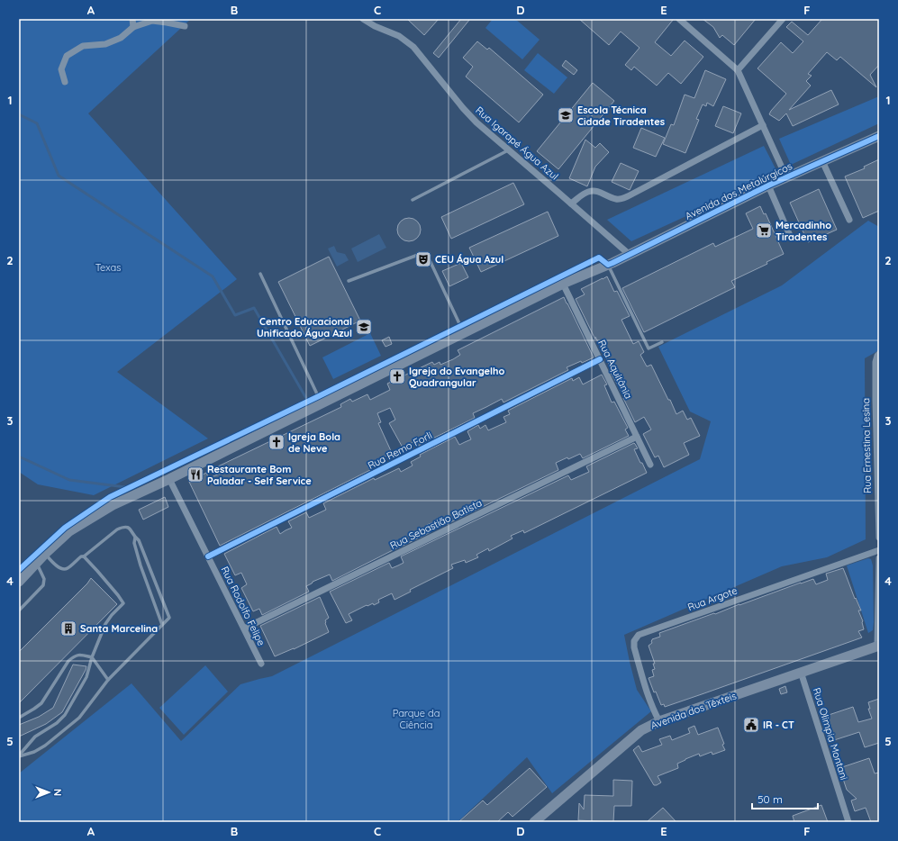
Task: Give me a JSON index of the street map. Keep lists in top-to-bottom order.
{
  "streets": {
    "main road": ["Avenida dos Metalúrgicos", "Avenida dos Têxteis"],
    "street": [
      "Rua Igarapé Água Azul",
      "Rua Aquitânia",
      "Rua Ernestina Lesina",
      "Rua Remo Forli",
      "Rua Sebastião Batista",
      "Rua Argote",
      "Rua Rodolfo Felipe",
      "Rua Olimpia Montani"
    ]
  },
  "crossings": [
    ["Rua Igarapé Água Azul", "Avenida dos Metalúrgicos"],
    ["Avenida dos Metalúrgicos", "Rua Aquitânia"],
    ["Avenida dos Metalúrgicos", "Rua Rodolfo Felipe"],
    ["Rua Aquitânia", "Rua Remo Forli"],
    ["Rua Aquitânia", "Rua Sebastião Batista"],
    ["Rua Remo Forli", "Rua Rodolfo Felipe"],
    ["Rua Sebastião Batista", "Rua Rodolfo Felipe"],
    ["Rua Argote", "Avenida dos Têxteis"],
    ["Avenida dos Têxteis", "Rua Olimpia Montani"]
  ],
  "parks": ["Texas", "Parque da Ciência"],
  "places": {
    "school or university": ["Escola Técnica Cidade Tiradentes", "Centro Educacional Unificado Água Azul"],
    "supermarket": ["Mercadinho Tiradentes"],
    "theatre": ["CEU Água Azul"],
    "church": ["Igreja do Evangelho Quadrangular", "Igreja Bola de Neve"],
    "restaurant": ["Restaurante Bom Paladar - Self Service"],
    "building": ["Santa Marcelina"],
    "public building": ["IR - CT"]
  },
  "scale_bar": "50 m",
  "north": "right",
  "grid": {
    "columns": [
      "A",
      "B",
      "C",
      "D",
      "E",
      "F"
    ],
    "rows": [
      "1",
      "2",
      "3",
      "4",
      "5"
    ]
  }
}
